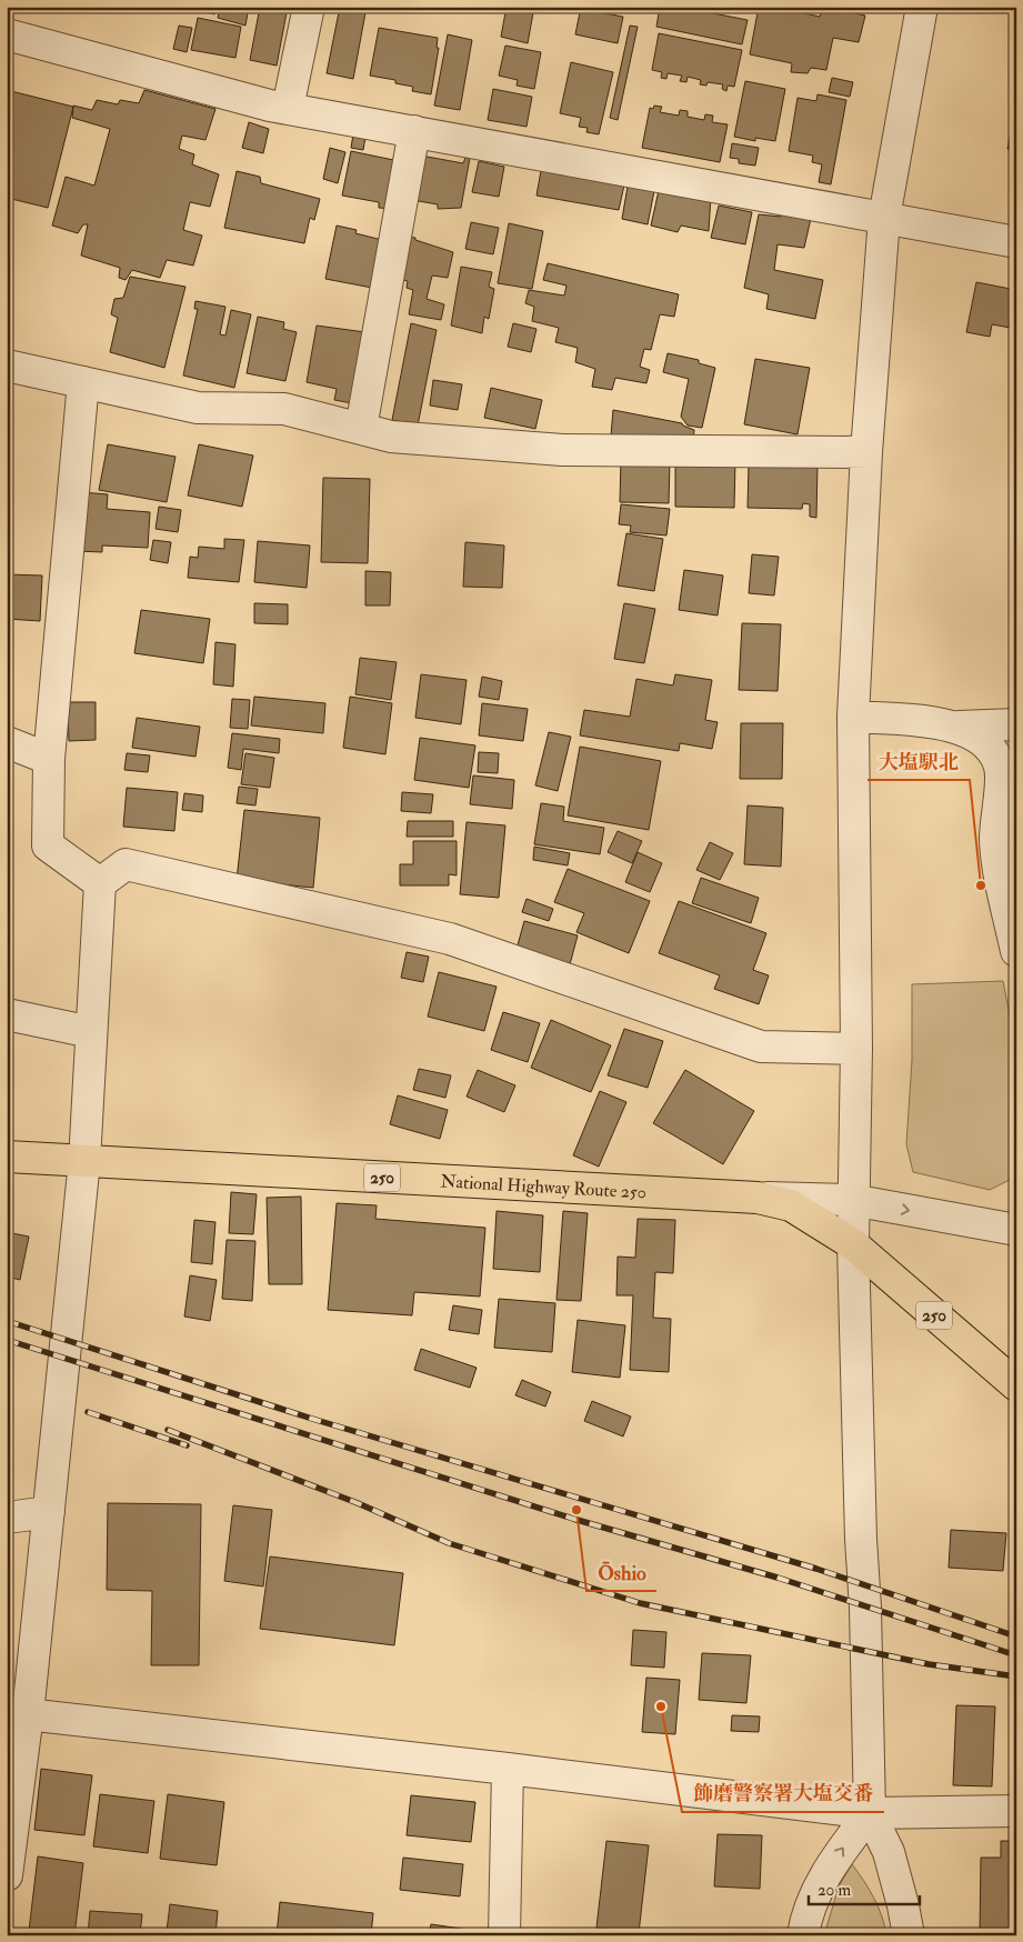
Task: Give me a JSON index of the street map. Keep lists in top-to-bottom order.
{
  "streets": {
    "highway": ["250", "National Highway Route 250"]
  },
  "places": ["大塩駅北", "Ōshio", "飾磨警察署大塩交番"],
  "scale_bar": "20 m"
}
